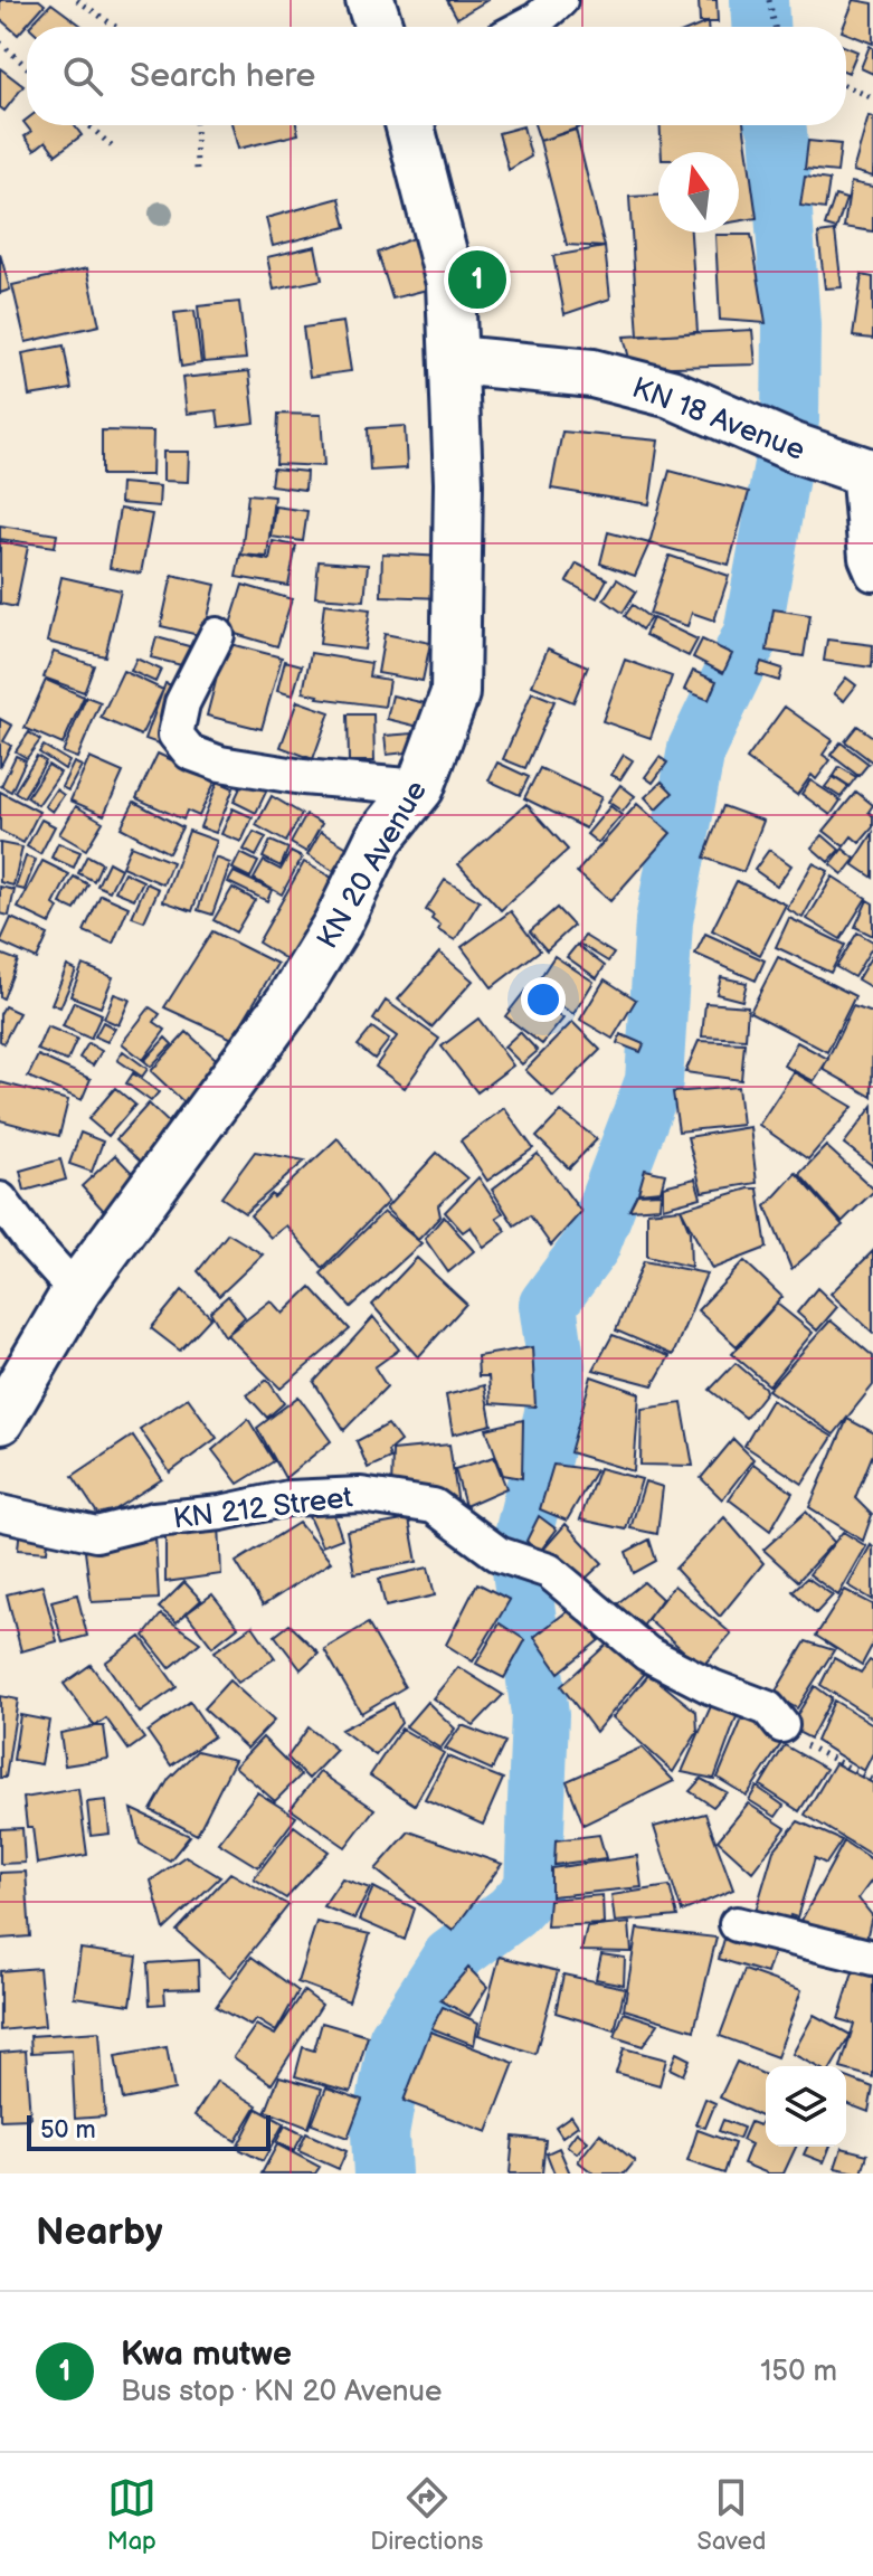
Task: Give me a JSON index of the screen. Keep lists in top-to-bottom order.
{
  "streets": {
    "main road": ["KN 18 Avenue", "KN 20 Avenue"],
    "street": ["KN 212 Street"]
  },
  "crossings": [
    ["KN 18 Avenue", "KN 20 Avenue"]
  ],
  "scale_bar": "50 m",
  "north": "top",
  "page": {
    "search": "Search here",
    "pins": "1",
    "scale": "50 m",
    "heading": "Nearby",
    "list": [
      {
        "mark": "1",
        "name": "Kwa mutwe",
        "note": "Bus stop · KN 20 Avenue",
        "value": "150 m"
      }
    ],
    "nav": ["Map", "Directions", "Saved"]
  }
}
